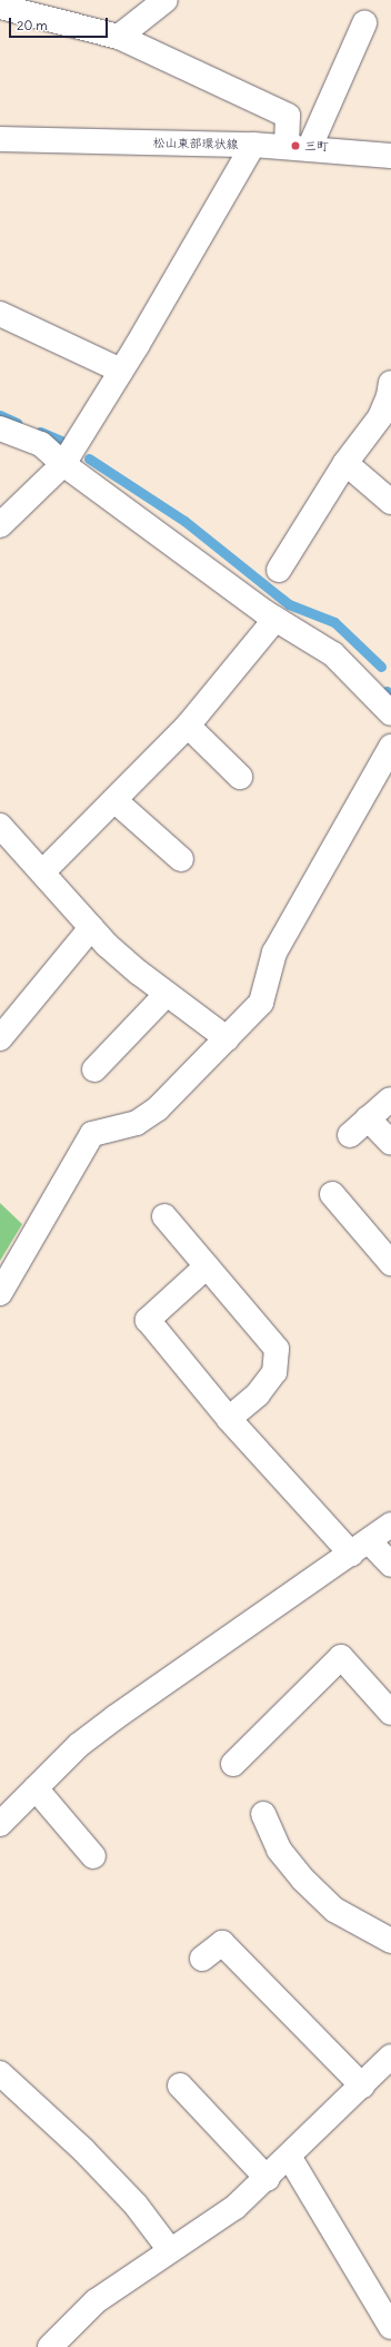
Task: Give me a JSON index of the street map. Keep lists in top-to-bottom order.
{
  "streets": {
    "street": ["松山東部環状線"]
  },
  "places": ["三町"],
  "scale_bar": "20 m"
}
